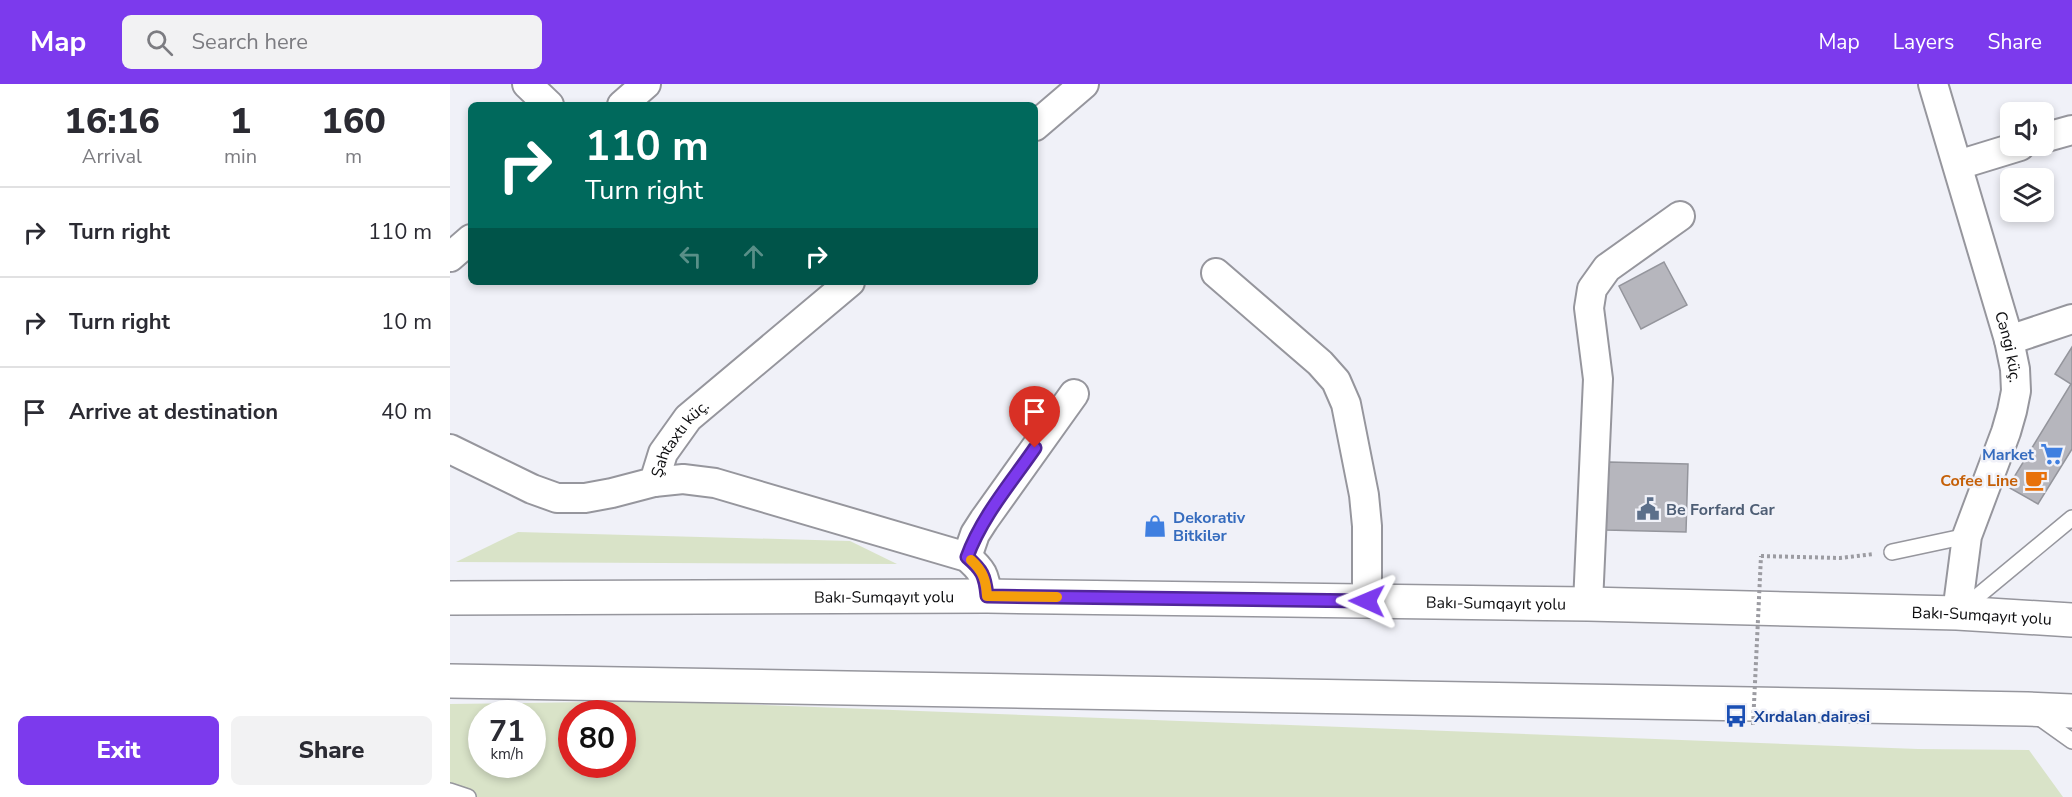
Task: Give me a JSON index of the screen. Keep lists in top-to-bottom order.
{
  "streets": {
    "highway": ["Bakı-Sumqayıt yolu"],
    "street": ["Cəngi küç.", "Şahtaxtı küç."]
  },
  "crossings": [
    ["Cəngi küç.", "Bakı-Sumqayıt yolu"]
  ],
  "places": {
    "supermarket": ["Market"],
    "cafe": ["Cofee Line"],
    "public building": ["Be Forfard Car"],
    "shop": ["Dekorativ Bitkilər"],
    "bus stop": ["Xırdalan dairəsi"]
  },
  "page": {
    "header": "Map",
    "search": "Search here",
    "nav": ["Map", "Layers", "Share"],
    "eta": [
      "16:16",
      "Arrival",
      "1",
      "min",
      "160",
      "m"
    ],
    "turn": ["110 m", "Turn right"],
    "list": [
      {
        "name": "Turn right",
        "value": "110 m"
      },
      {
        "name": "Turn right",
        "value": "10 m"
      },
      {
        "name": "Arrive at destination",
        "value": "40 m"
      }
    ],
    "speed": "71 km/h",
    "limit": "80",
    "buttons": ["Exit", "Share"]
  }
}
